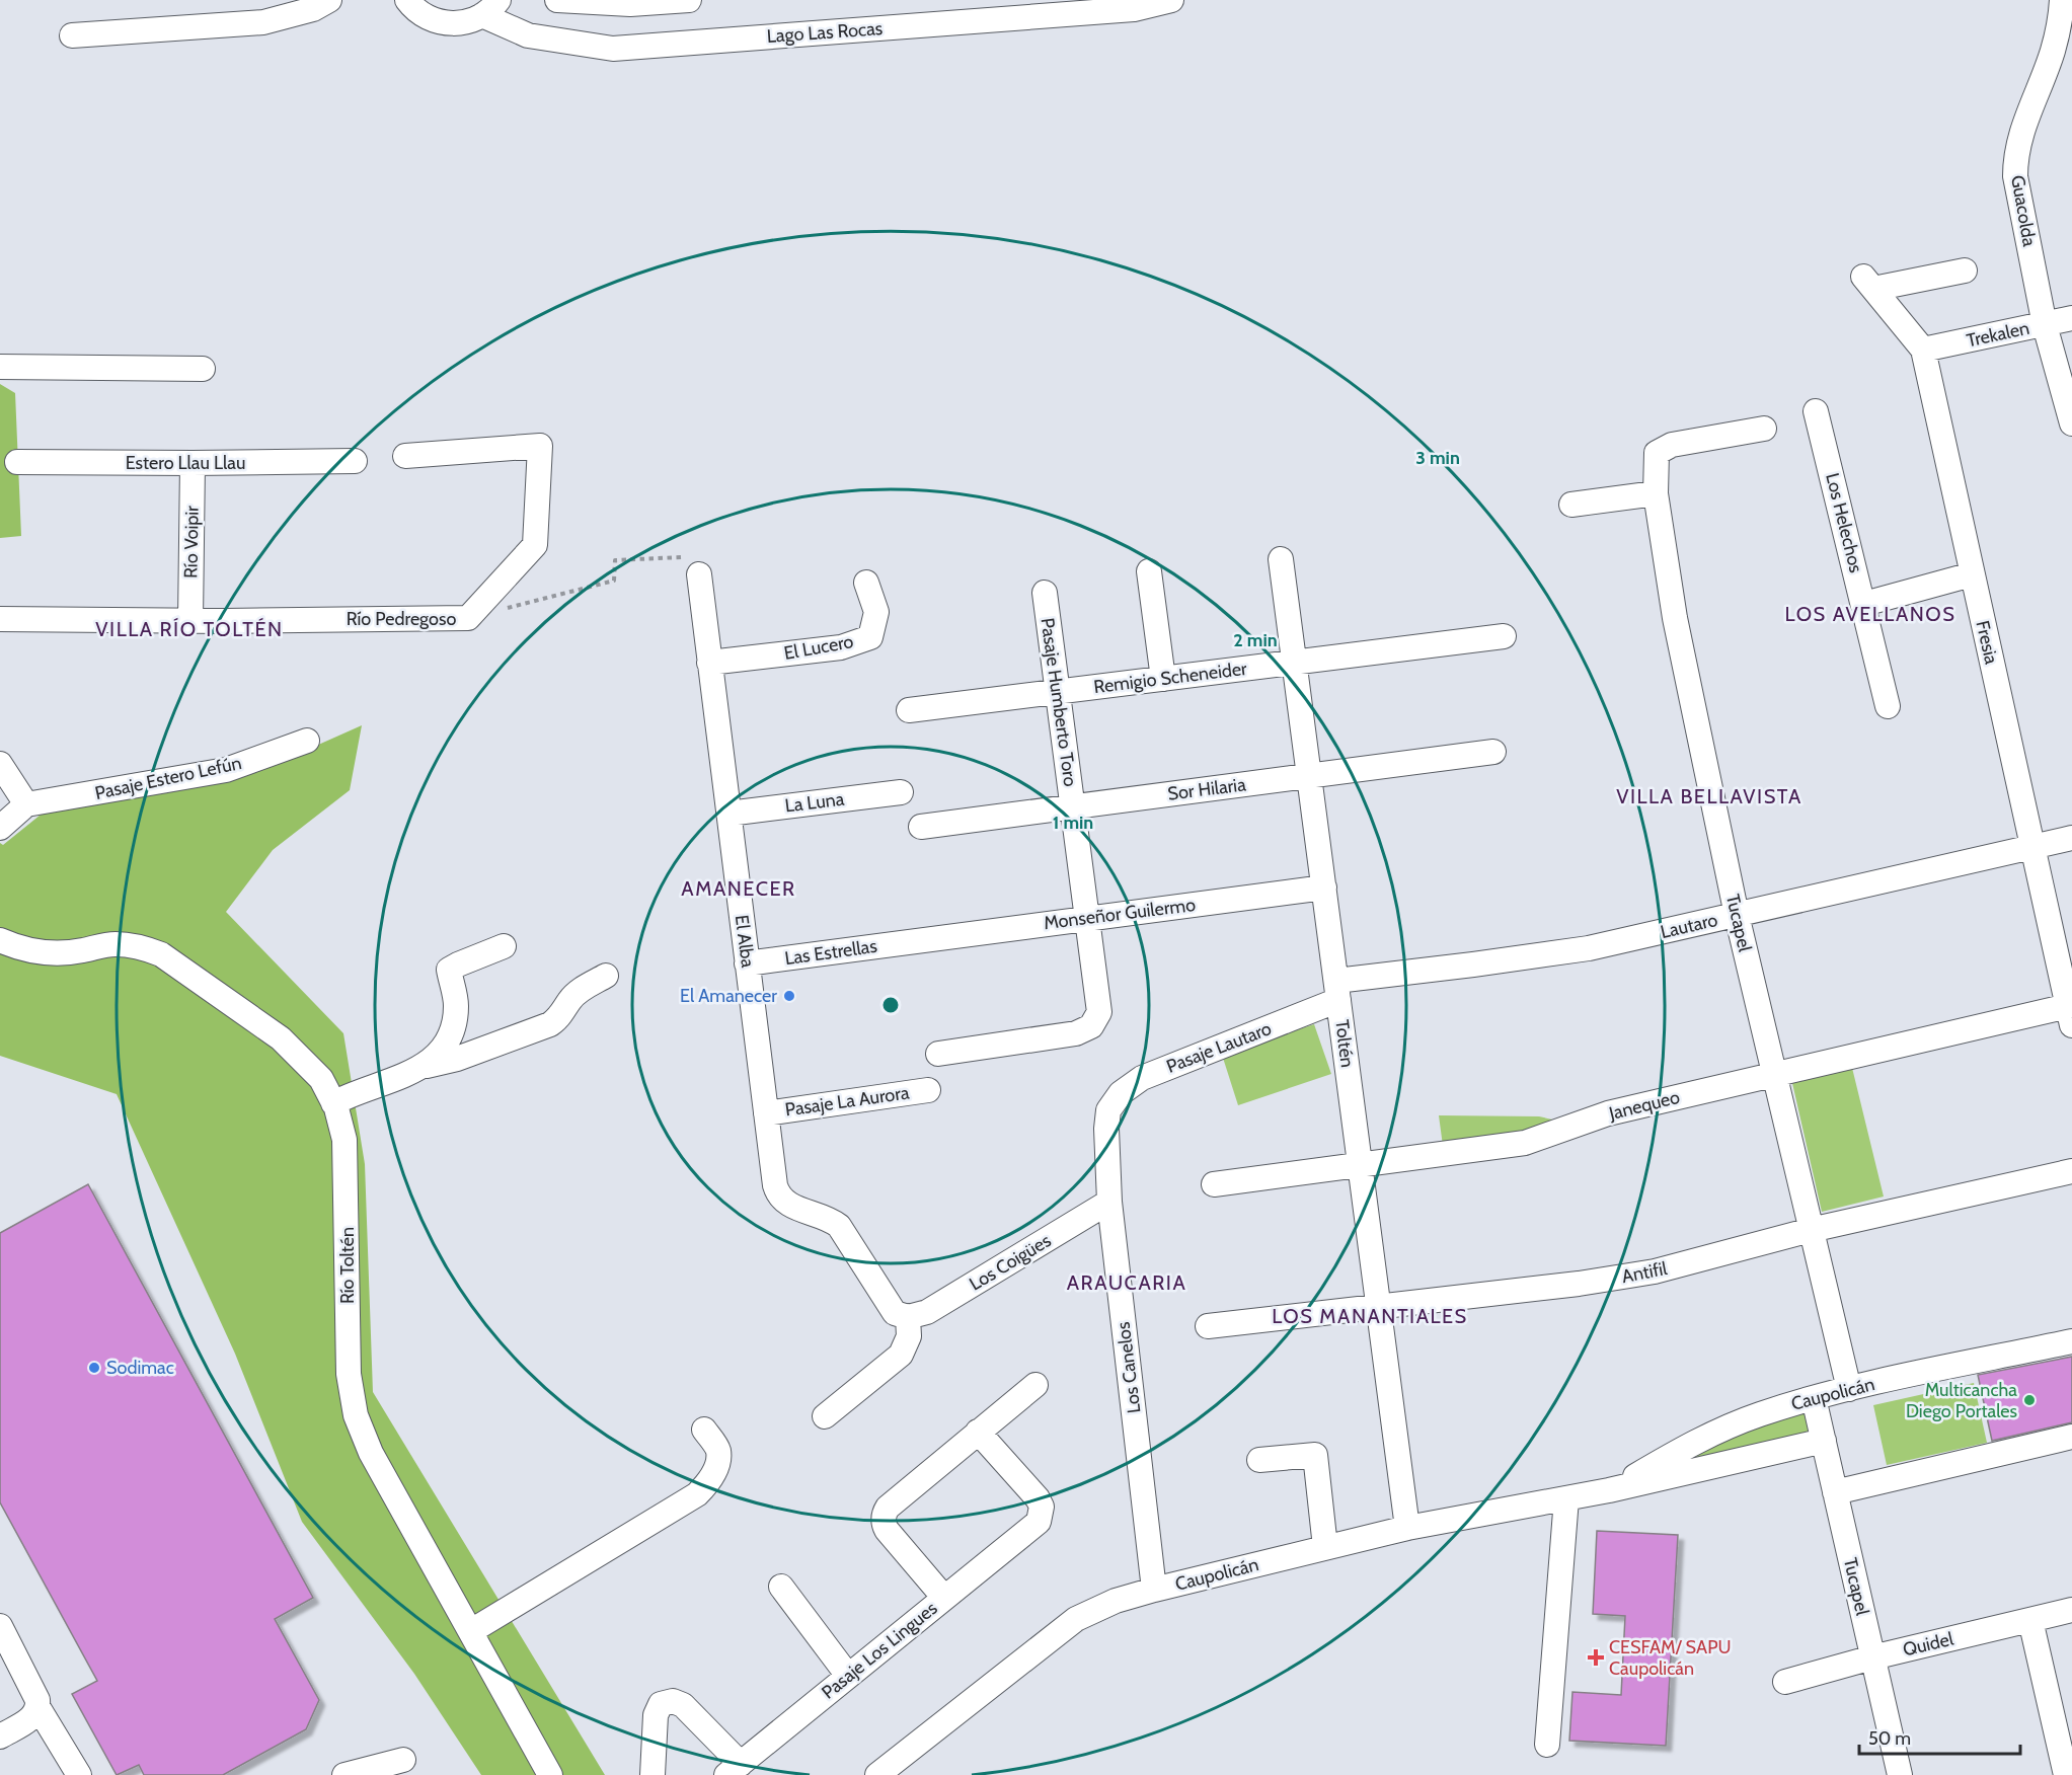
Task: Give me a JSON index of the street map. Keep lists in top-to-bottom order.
{
  "streets": {
    "street": [
      "Lago Las Rocas",
      "Guacolda",
      "Trekalen",
      "Estero Llau Llau",
      "Los Helechos",
      "Río Voipir",
      "Río Pedregoso",
      "Fresia",
      "El Lucero",
      "Remigio Scheneider",
      "Pasaje Humberto Toro",
      "Pasaje Estero Lefún",
      "Sor Hilaria",
      "La Luna",
      "Monseñor Guilermo",
      "Tucapel",
      "Lautaro",
      "El Alba",
      "Las Estrellas",
      "Toltén",
      "Pasaje Lautaro",
      "Pasaje La Aurora",
      "Janequeo",
      "Los Coigües",
      "Río Toltén",
      "Antifil",
      "Los Canelos",
      "Caupolicán",
      "Quidel",
      "Pasaje Los Lingues"
    ]
  },
  "crossings": [
    ["Guacolda", "Trekalen"],
    ["Trekalen", "Fresia"],
    ["Estero Llau Llau", "Río Voipir"],
    ["Río Voipir", "Río Pedregoso"],
    ["Fresia", "Lautaro"],
    ["Fresia", "Janequeo"],
    ["El Lucero", "El Alba"],
    ["Remigio Scheneider", "Pasaje Humberto Toro"],
    ["Remigio Scheneider", "Toltén"],
    ["Pasaje Humberto Toro", "Sor Hilaria"],
    ["Pasaje Humberto Toro", "Monseñor Guilermo"],
    ["Sor Hilaria", "Toltén"],
    ["La Luna", "El Alba"],
    ["Monseñor Guilermo", "Las Estrellas"],
    ["Monseñor Guilermo", "Toltén"],
    ["Tucapel", "Lautaro"],
    ["Tucapel", "Janequeo"],
    ["Tucapel", "Antifil"],
    ["Tucapel", "Caupolicán"],
    ["Tucapel", "Quidel"],
    ["Lautaro", "Toltén"],
    ["Lautaro", "Pasaje Lautaro"],
    ["El Alba", "Las Estrellas"],
    ["El Alba", "Pasaje La Aurora"],
    ["El Alba", "Los Coigües"],
    ["Toltén", "Pasaje Lautaro"],
    ["Toltén", "Janequeo"],
    ["Toltén", "Antifil"],
    ["Toltén", "Caupolicán"],
    ["Pasaje Lautaro", "Los Canelos"],
    ["Los Coigües", "Los Canelos"],
    ["Los Canelos", "Caupolicán"]
  ],
  "districts": [
    "LOS AVELLANOS",
    "VILLA RÍO TOLTÉN",
    "VILLA BELLAVISTA",
    "AMANECER",
    "ARAUCARIA",
    "LOS MANANTIALES"
  ],
  "places": {
    "other": ["El Amanecer", "Sodimac", "Multicancha Diego Portales"],
    "health": ["CESFAM/ SAPU Caupolicán"]
  },
  "scale_bar": "50 m",
  "rings": ["3 min", "2 min", "1 min"]
}
